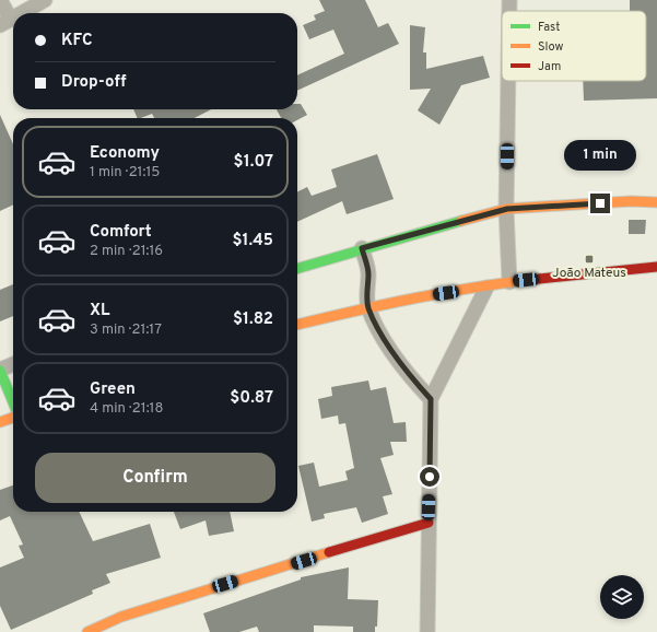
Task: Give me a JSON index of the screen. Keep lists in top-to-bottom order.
{
  "places": {
    "transit": ["João Mateus"]
  },
  "legend": ["Fast", "Slow", "Jam"],
  "page": {
    "banner": ["KFC", "Drop-off"],
    "list": [
      {
        "name": "Economy",
        "note": "1 min · 21:15",
        "value": "$1.07"
      },
      {
        "name": "Comfort",
        "note": "2 min · 21:16",
        "value": "$1.45"
      },
      {
        "name": "XL",
        "note": "3 min · 21:17",
        "value": "$1.82"
      },
      {
        "name": "Green",
        "note": "4 min · 21:18",
        "value": "$0.87"
      }
    ],
    "bubble": "1 min",
    "buttons": "Confirm"
  }
}
